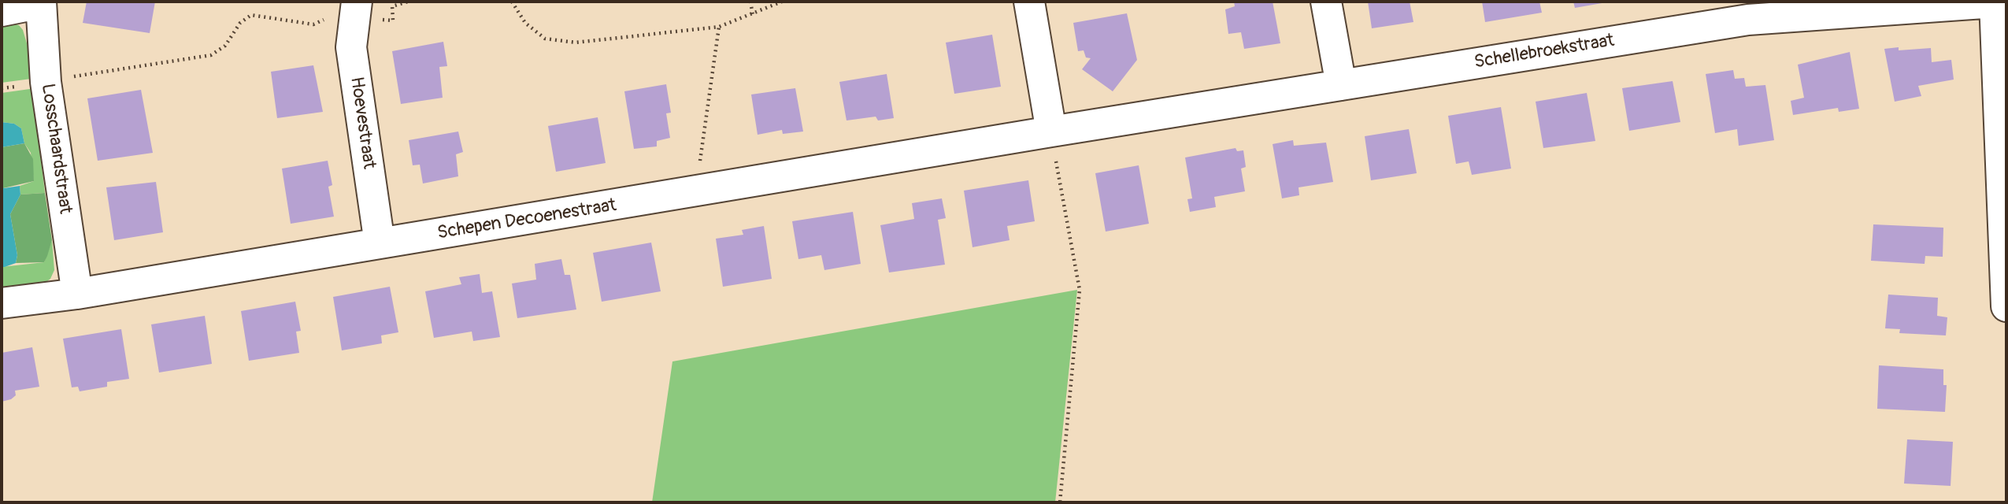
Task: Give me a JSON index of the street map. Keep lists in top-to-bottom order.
{
  "streets": {
    "street": [
      "Schellebroekstraat",
      "Hoevestraat",
      "Losschaardstraat",
      "Schepen Decoenestraat"
    ]
  },
  "crossings": [
    ["Schellebroekstraat", "Schepen Decoenestraat"],
    ["Hoevestraat", "Schepen Decoenestraat"],
    ["Losschaardstraat", "Schepen Decoenestraat"]
  ]
}
